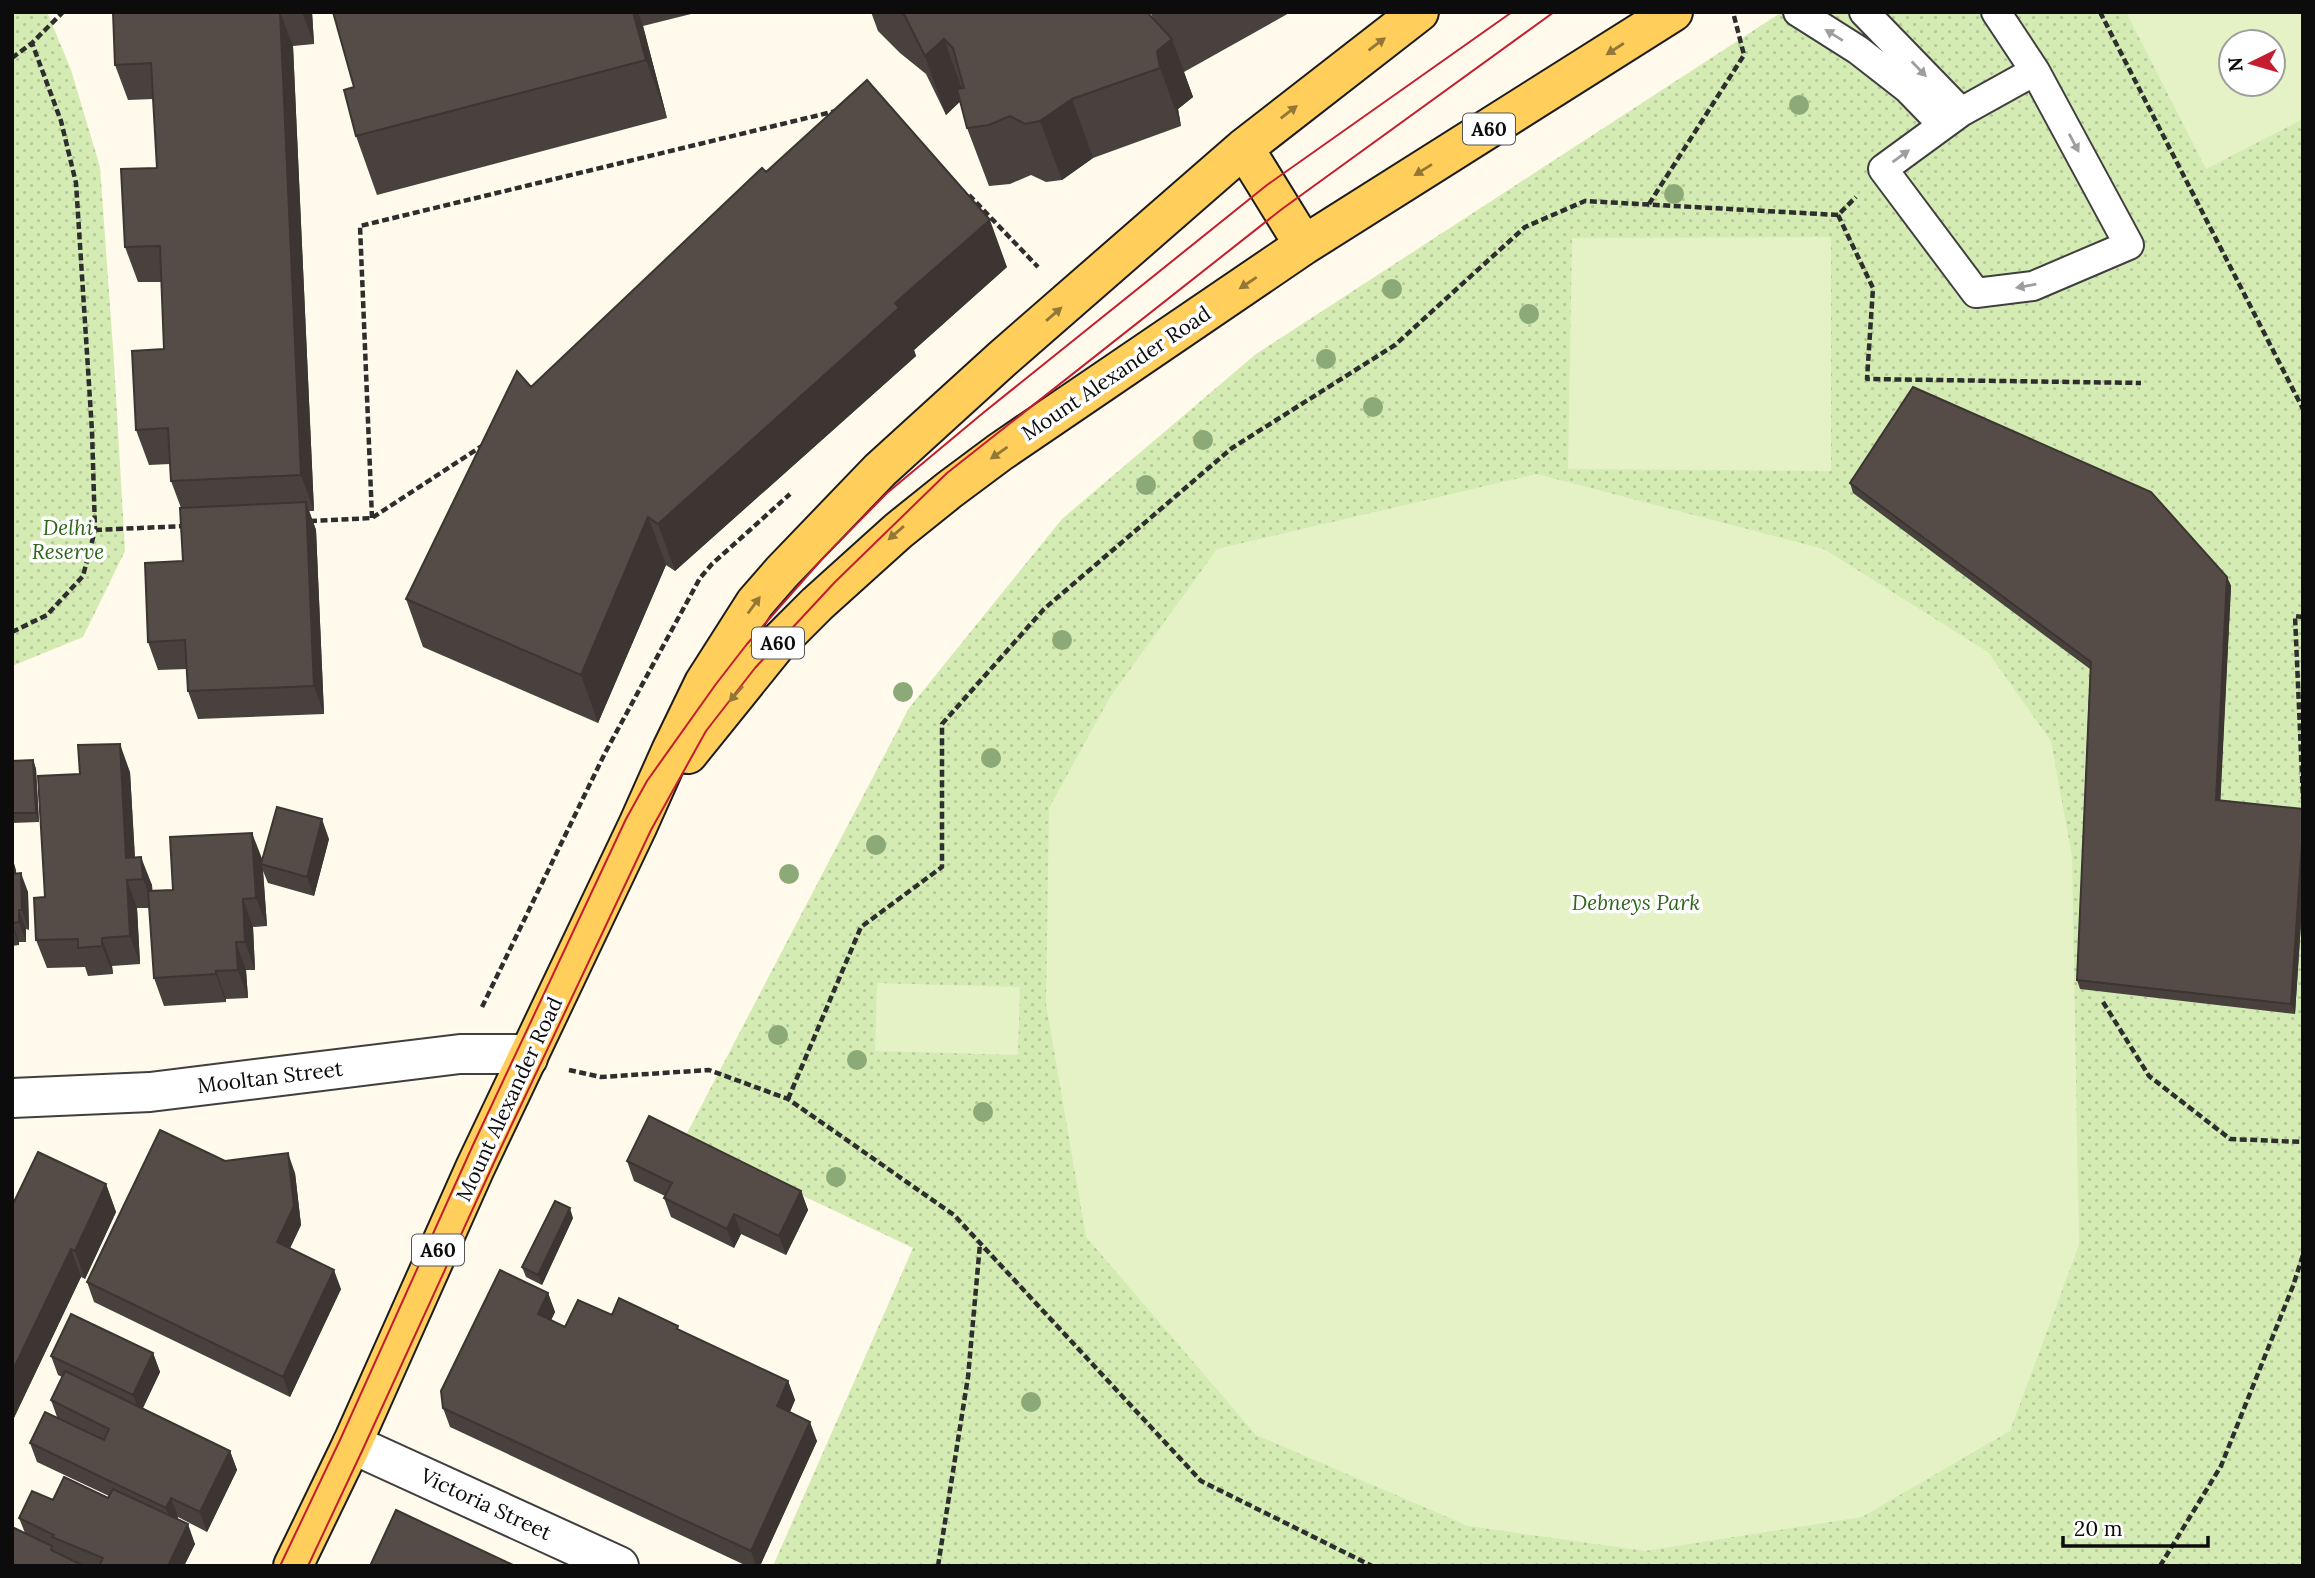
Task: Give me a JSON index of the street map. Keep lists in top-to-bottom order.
{
  "streets": {
    "main road": ["A60", "Mount Alexander Road"],
    "street": ["Mooltan Street", "Victoria Street"]
  },
  "crossings": [
    ["Mount Alexander Road", "Mooltan Street"],
    ["Mount Alexander Road", "Victoria Street"]
  ],
  "parks": ["Delhi Reserve", "Debneys Park"],
  "scale_bar": "20 m",
  "north": "left"
}
